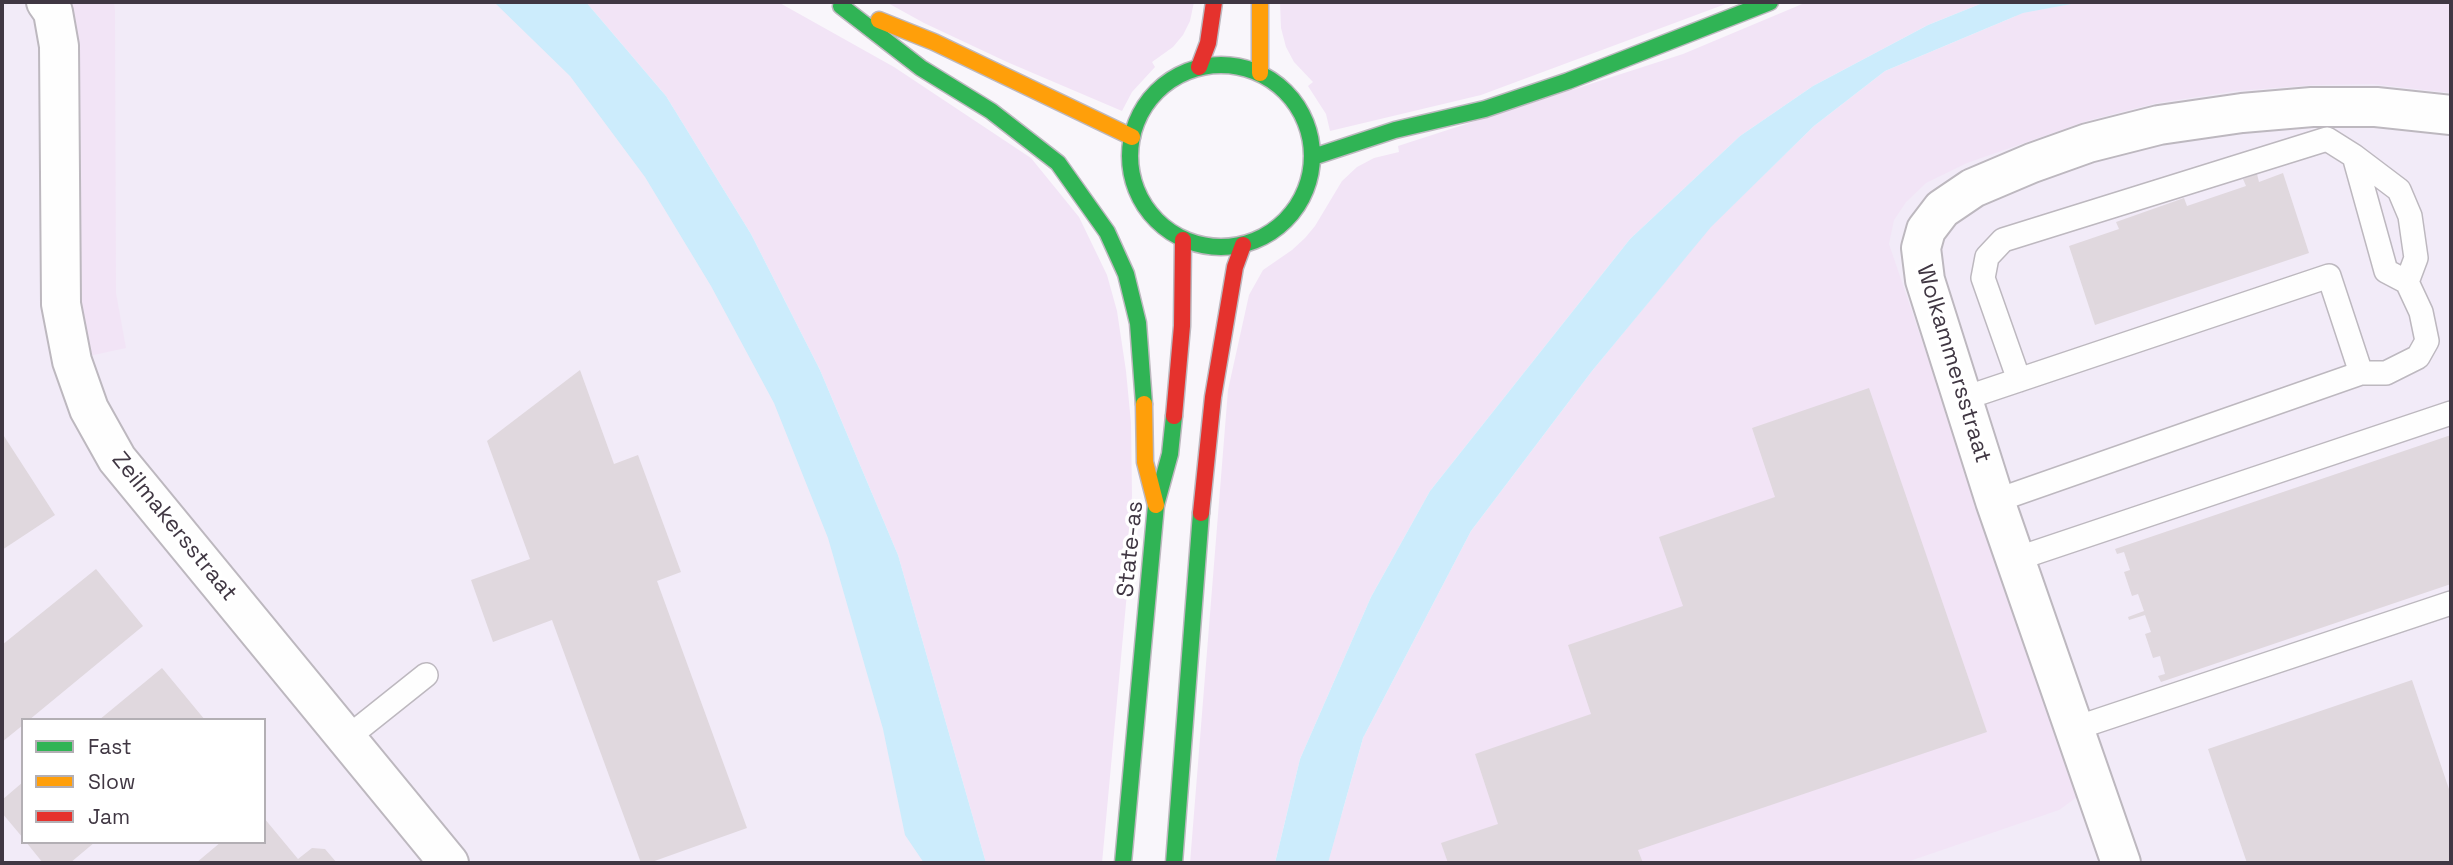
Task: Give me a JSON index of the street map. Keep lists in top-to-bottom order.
{
  "streets": {
    "main road": ["State-as"],
    "street": ["Wolkammersstraat", "Zeilmakersstraat"]
  },
  "legend": ["Fast", "Slow", "Jam"]
}
